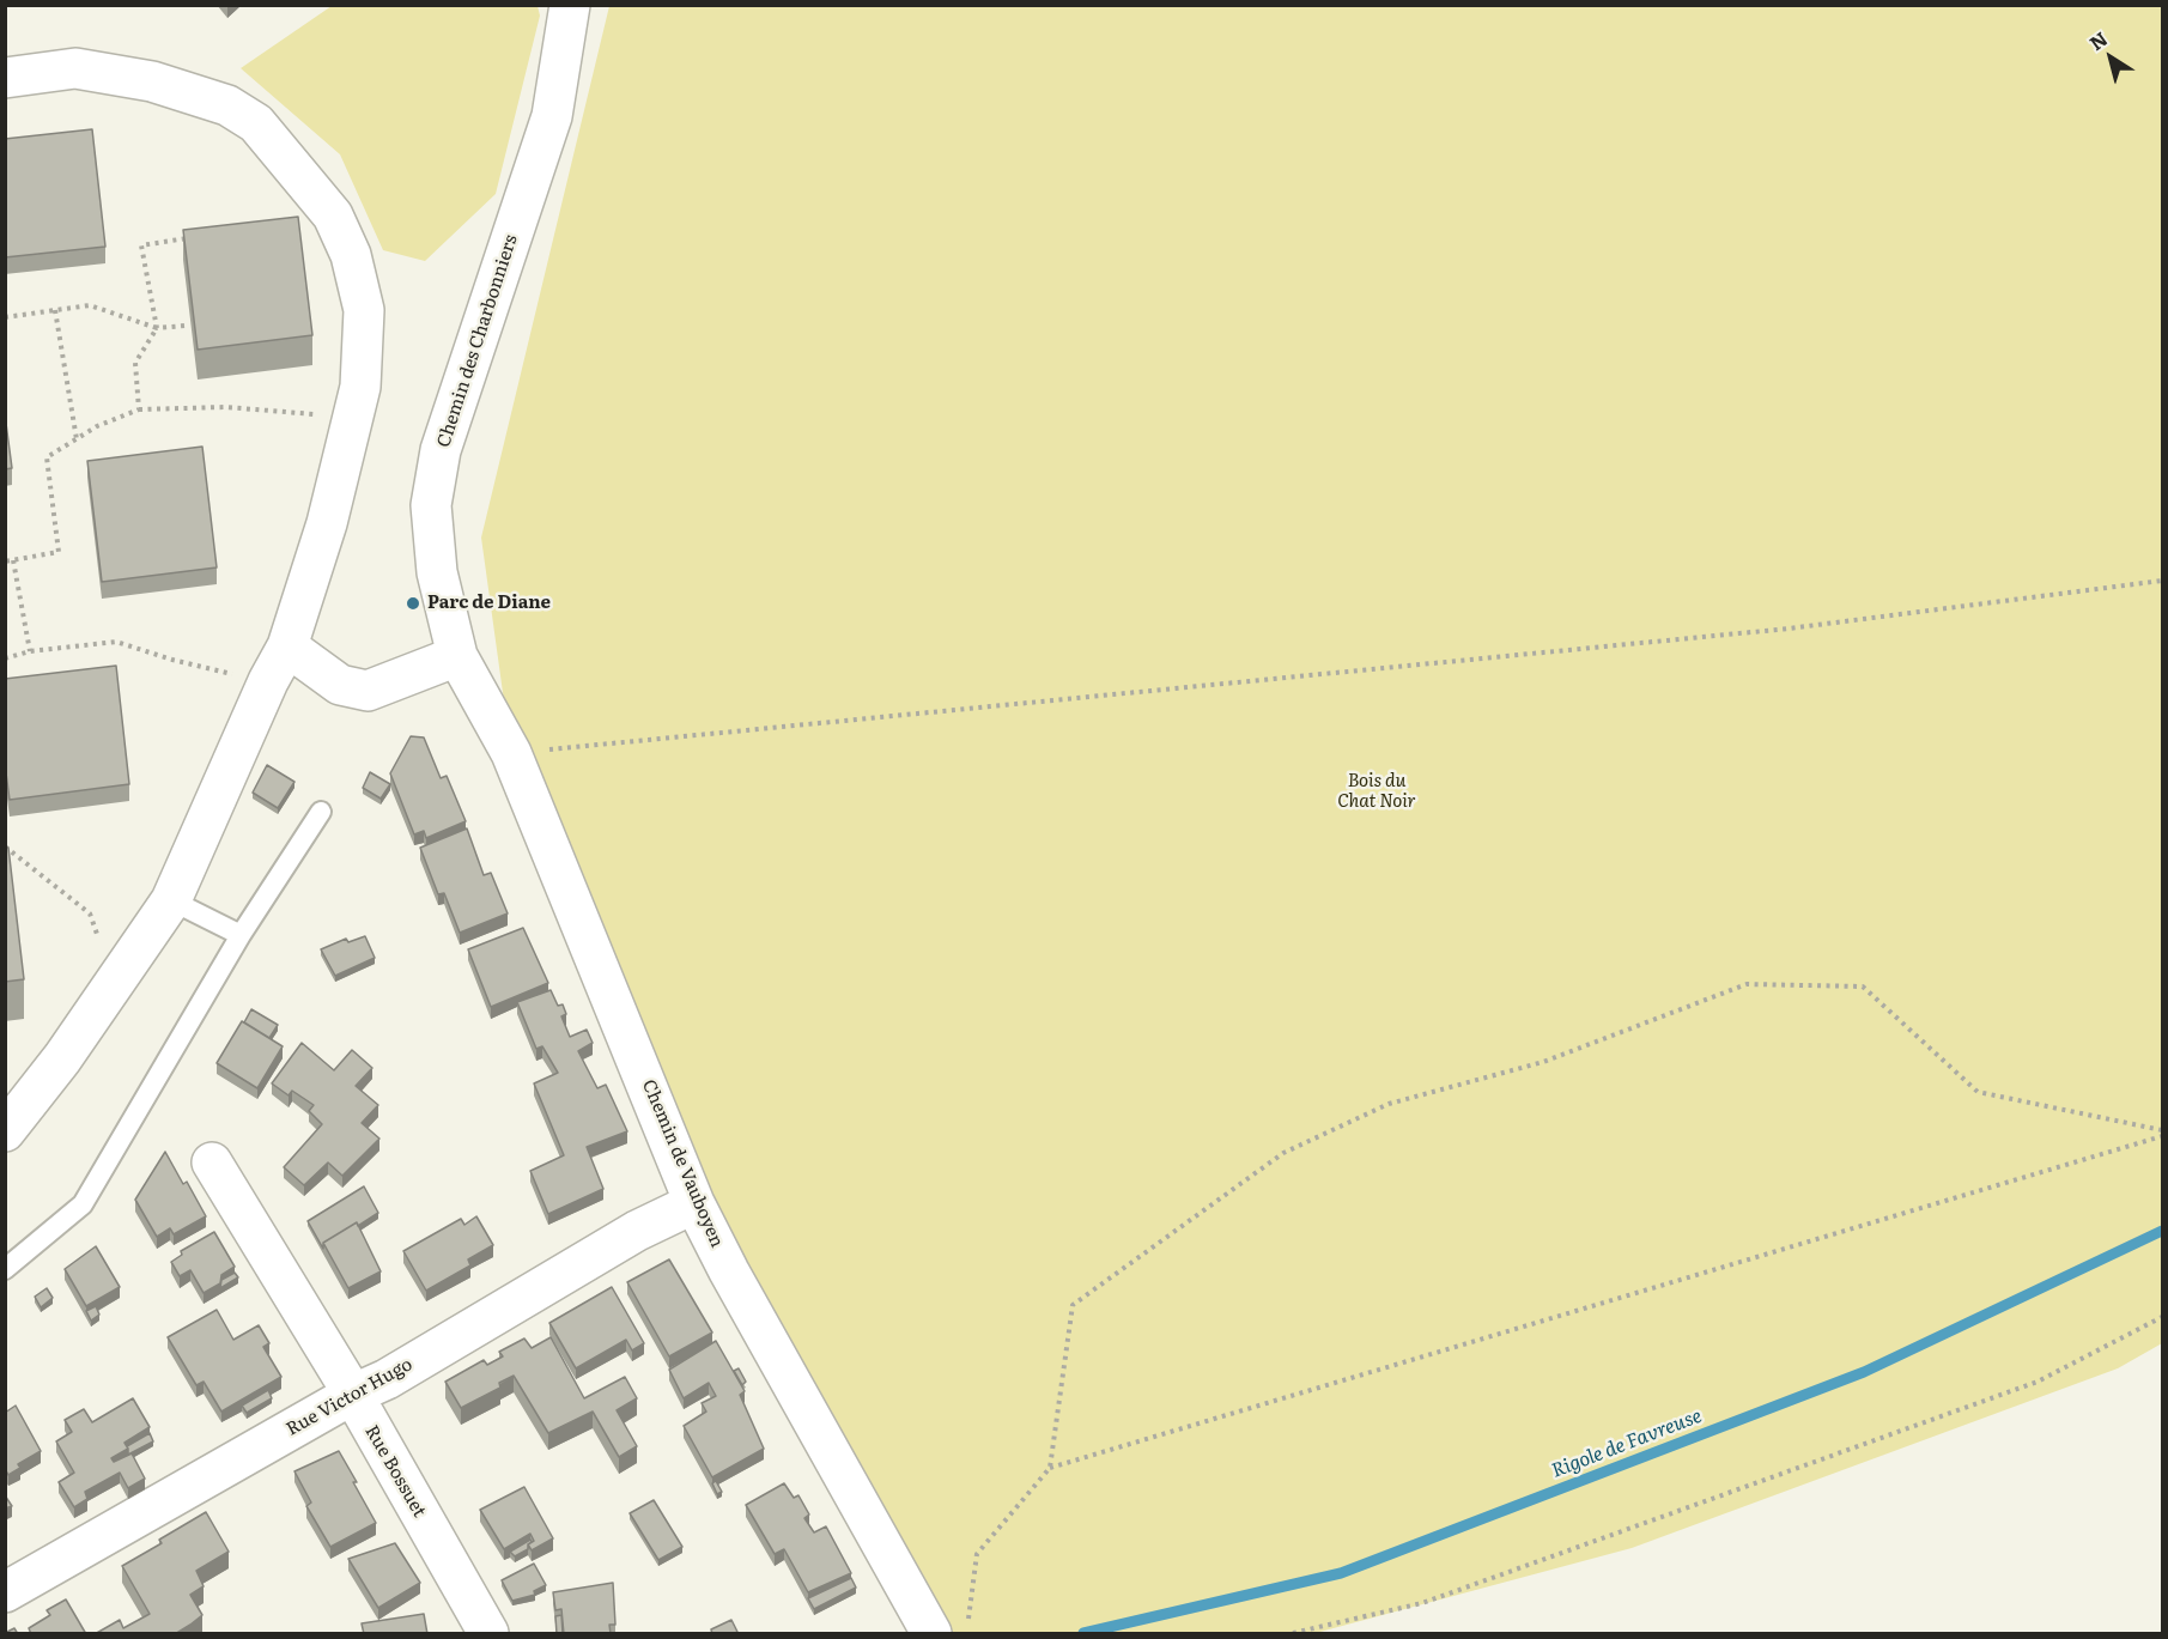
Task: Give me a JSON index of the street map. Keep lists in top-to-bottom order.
{
  "streets": {
    "street": [
      "Chemin des Charbonniers",
      "Chemin de Vauboyen",
      "Rue Victor Hugo",
      "Rue Bossuet"
    ]
  },
  "crossings": [
    ["Chemin des Charbonniers", "Chemin de Vauboyen"],
    ["Chemin de Vauboyen", "Rue Victor Hugo"],
    ["Rue Victor Hugo", "Rue Bossuet"]
  ],
  "water": ["Rigole de Favreuse"],
  "parks": ["Bois du Chat Noir"],
  "places": ["Parc de Diane"],
  "north": "top left"
}
